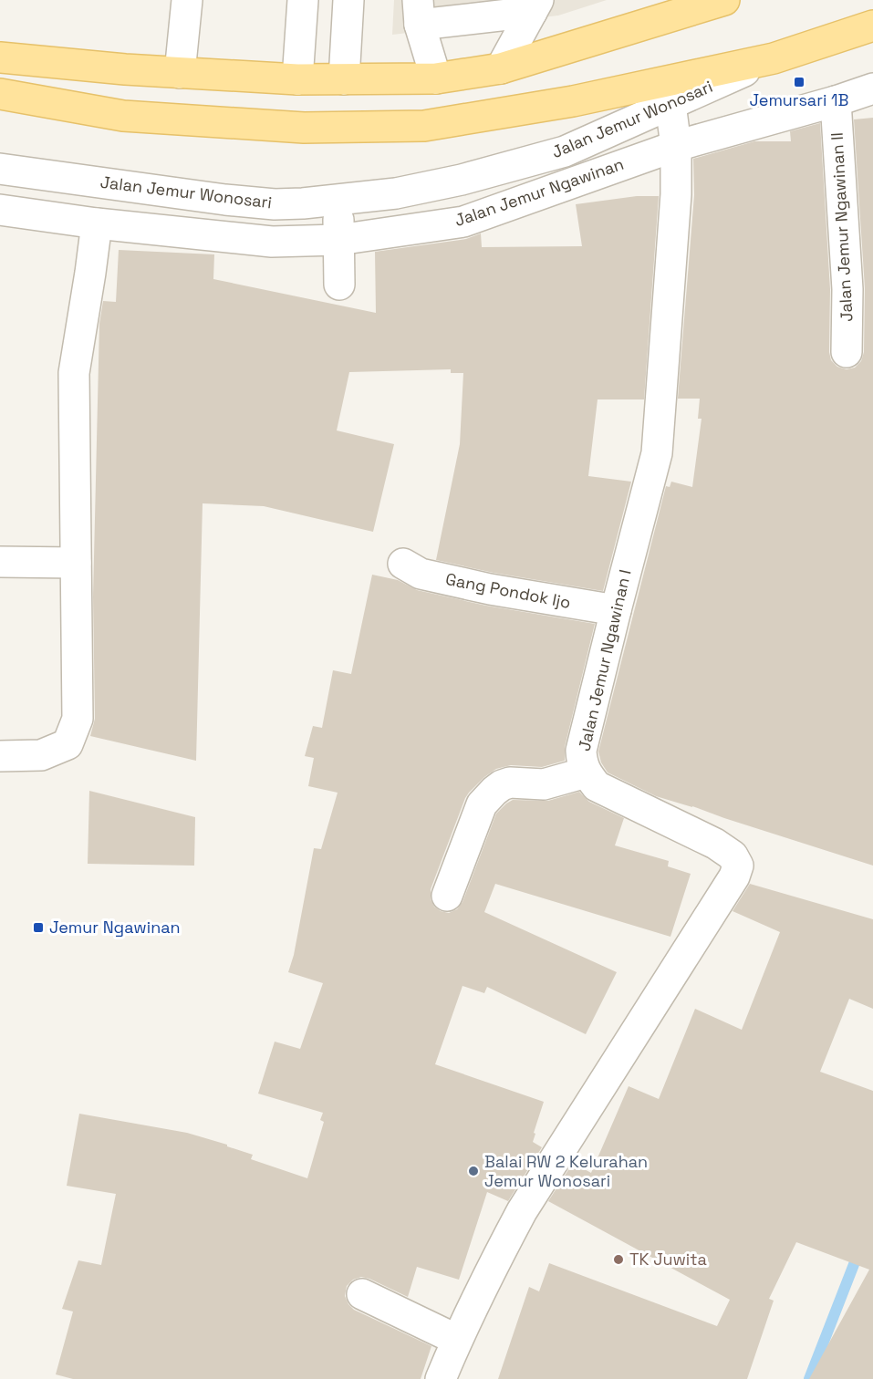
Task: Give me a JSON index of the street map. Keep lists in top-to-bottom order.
{
  "streets": {
    "main road": ["Jalan Jemur Wonosari"],
    "street": [
      "Jalan Jemur Ngawinan",
      "Jalan Jemur Ngawinan II",
      "Gang Pondok Ijo",
      "Jalan Jemur Ngawinan I"
    ]
  },
  "crossings": [
    ["Jalan Jemur Wonosari", "Jalan Jemur Ngawinan I"],
    ["Jalan Jemur Ngawinan", "Jalan Jemur Ngawinan II"],
    ["Jalan Jemur Ngawinan", "Jalan Jemur Ngawinan I"],
    ["Gang Pondok Ijo", "Jalan Jemur Ngawinan I"]
  ],
  "places": {
    "transit": ["Jemursari 1B", "Jemur Ngawinan"],
    "other": ["Balai RW 2 Kelurahan Jemur Wonosari", "TK Juwita"]
  }
}
